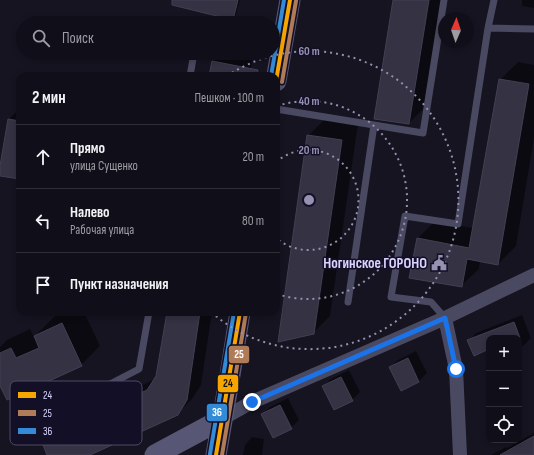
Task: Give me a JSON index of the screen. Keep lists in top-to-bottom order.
{
  "places": {
    "public building": ["Ногинское ГОРОНО"]
  },
  "lines": ["transit line 24", "transit line 36", "transit line 25"],
  "legend": ["24", "25", "36"],
  "north": "top",
  "page": {
    "search": "Поиск",
    "heading": ["2 мин", "Пешком · 100 m"],
    "list": [
      ["Прямо", "улица Сущенко", "20 m"],
      ["Налево", "Рабочая улица", "80 m"],
      "Пункт назначения"
    ],
    "map_buttons": ["+", "−"]
  },
  "rings": ["60 m", "40 m", "20 m"]
}
